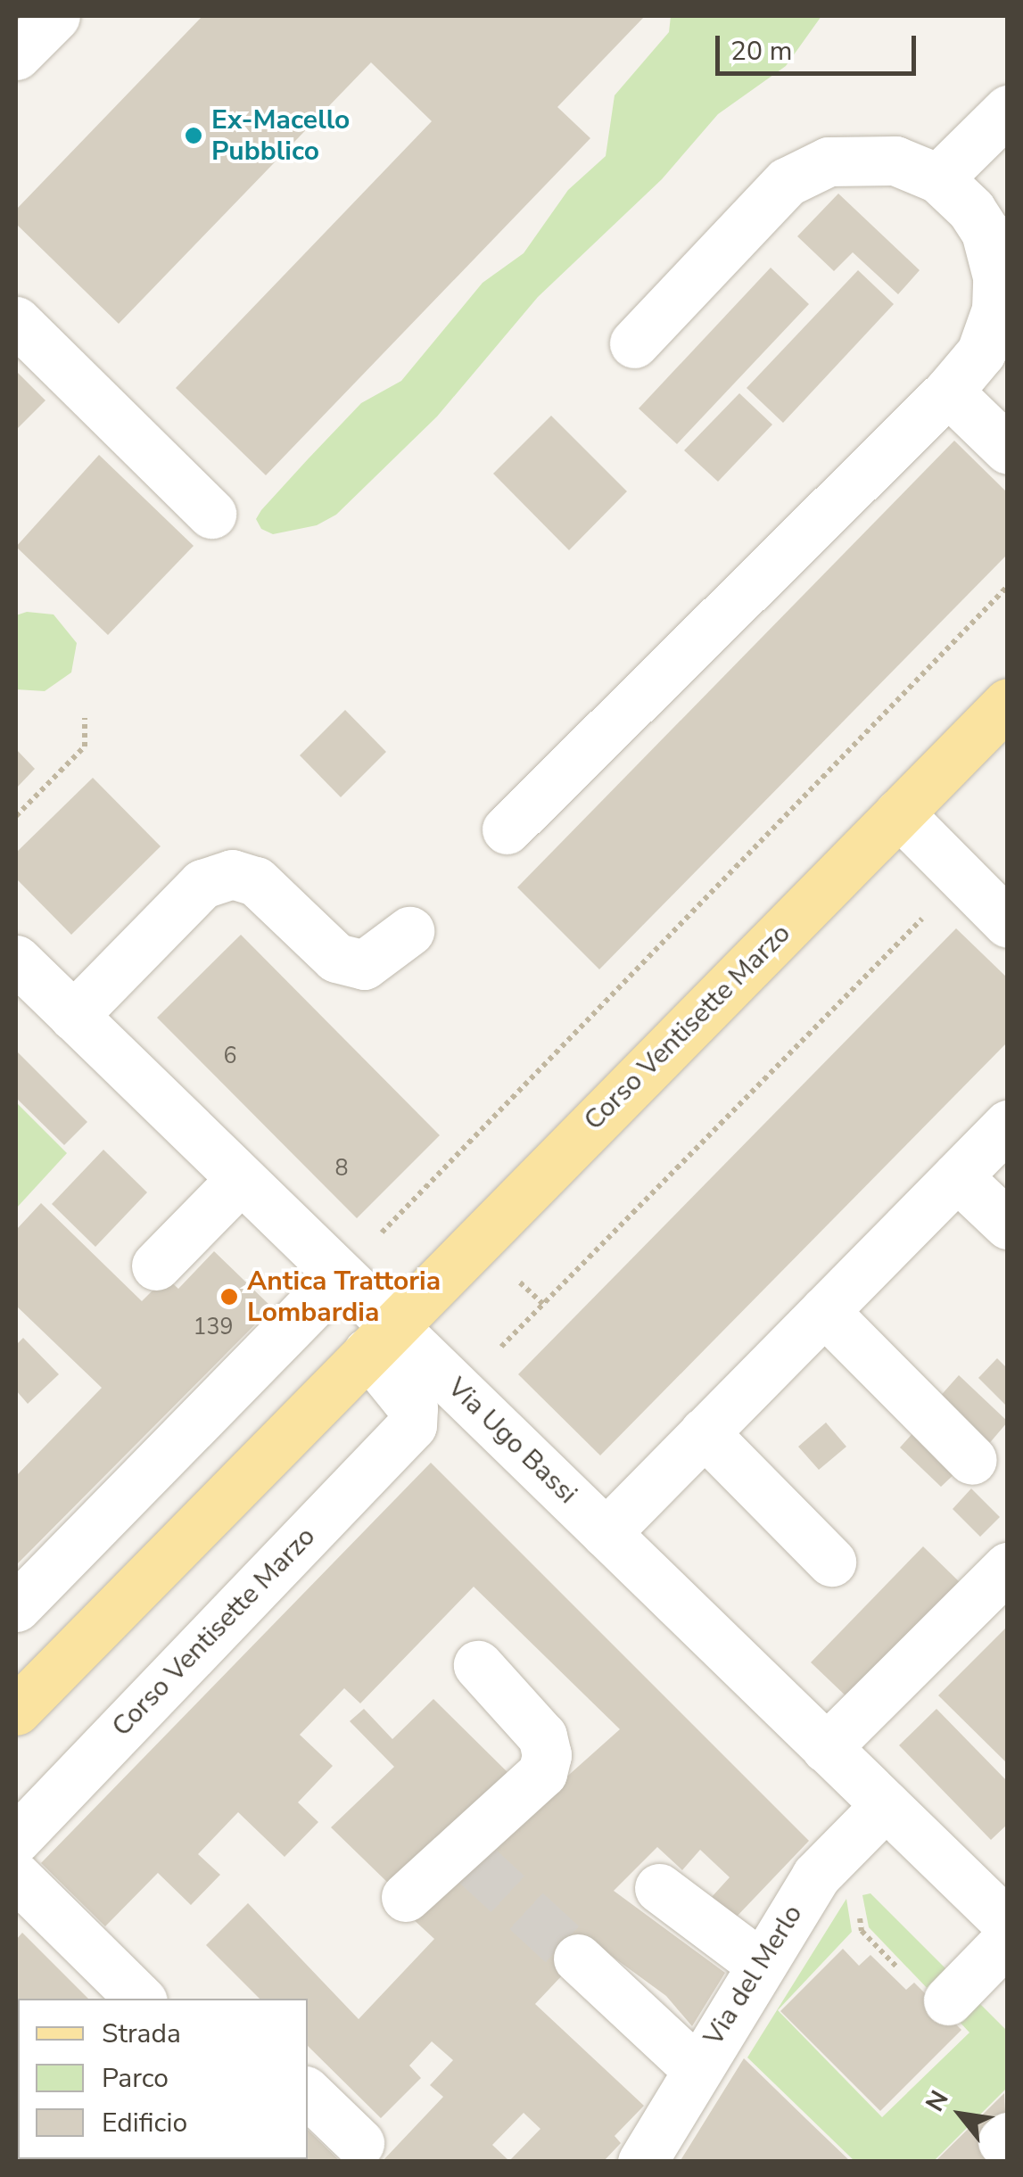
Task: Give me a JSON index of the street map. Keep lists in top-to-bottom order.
{
  "streets": {
    "main road": ["Corso Ventisette Marzo"],
    "street": ["Via Ugo Bassi", "Via del Merlo"]
  },
  "crossings": [
    ["Corso Ventisette Marzo", "Via Ugo Bassi"],
    ["Via Ugo Bassi", "Via del Merlo"]
  ],
  "places": ["Ex-Macello Pubblico", "Antica Trattoria Lombardia"],
  "house_numbers": ["6", "8", "139"],
  "legend": ["Strada", "Parco", "Edificio"],
  "scale_bar": "20 m",
  "north": "top left"
}
